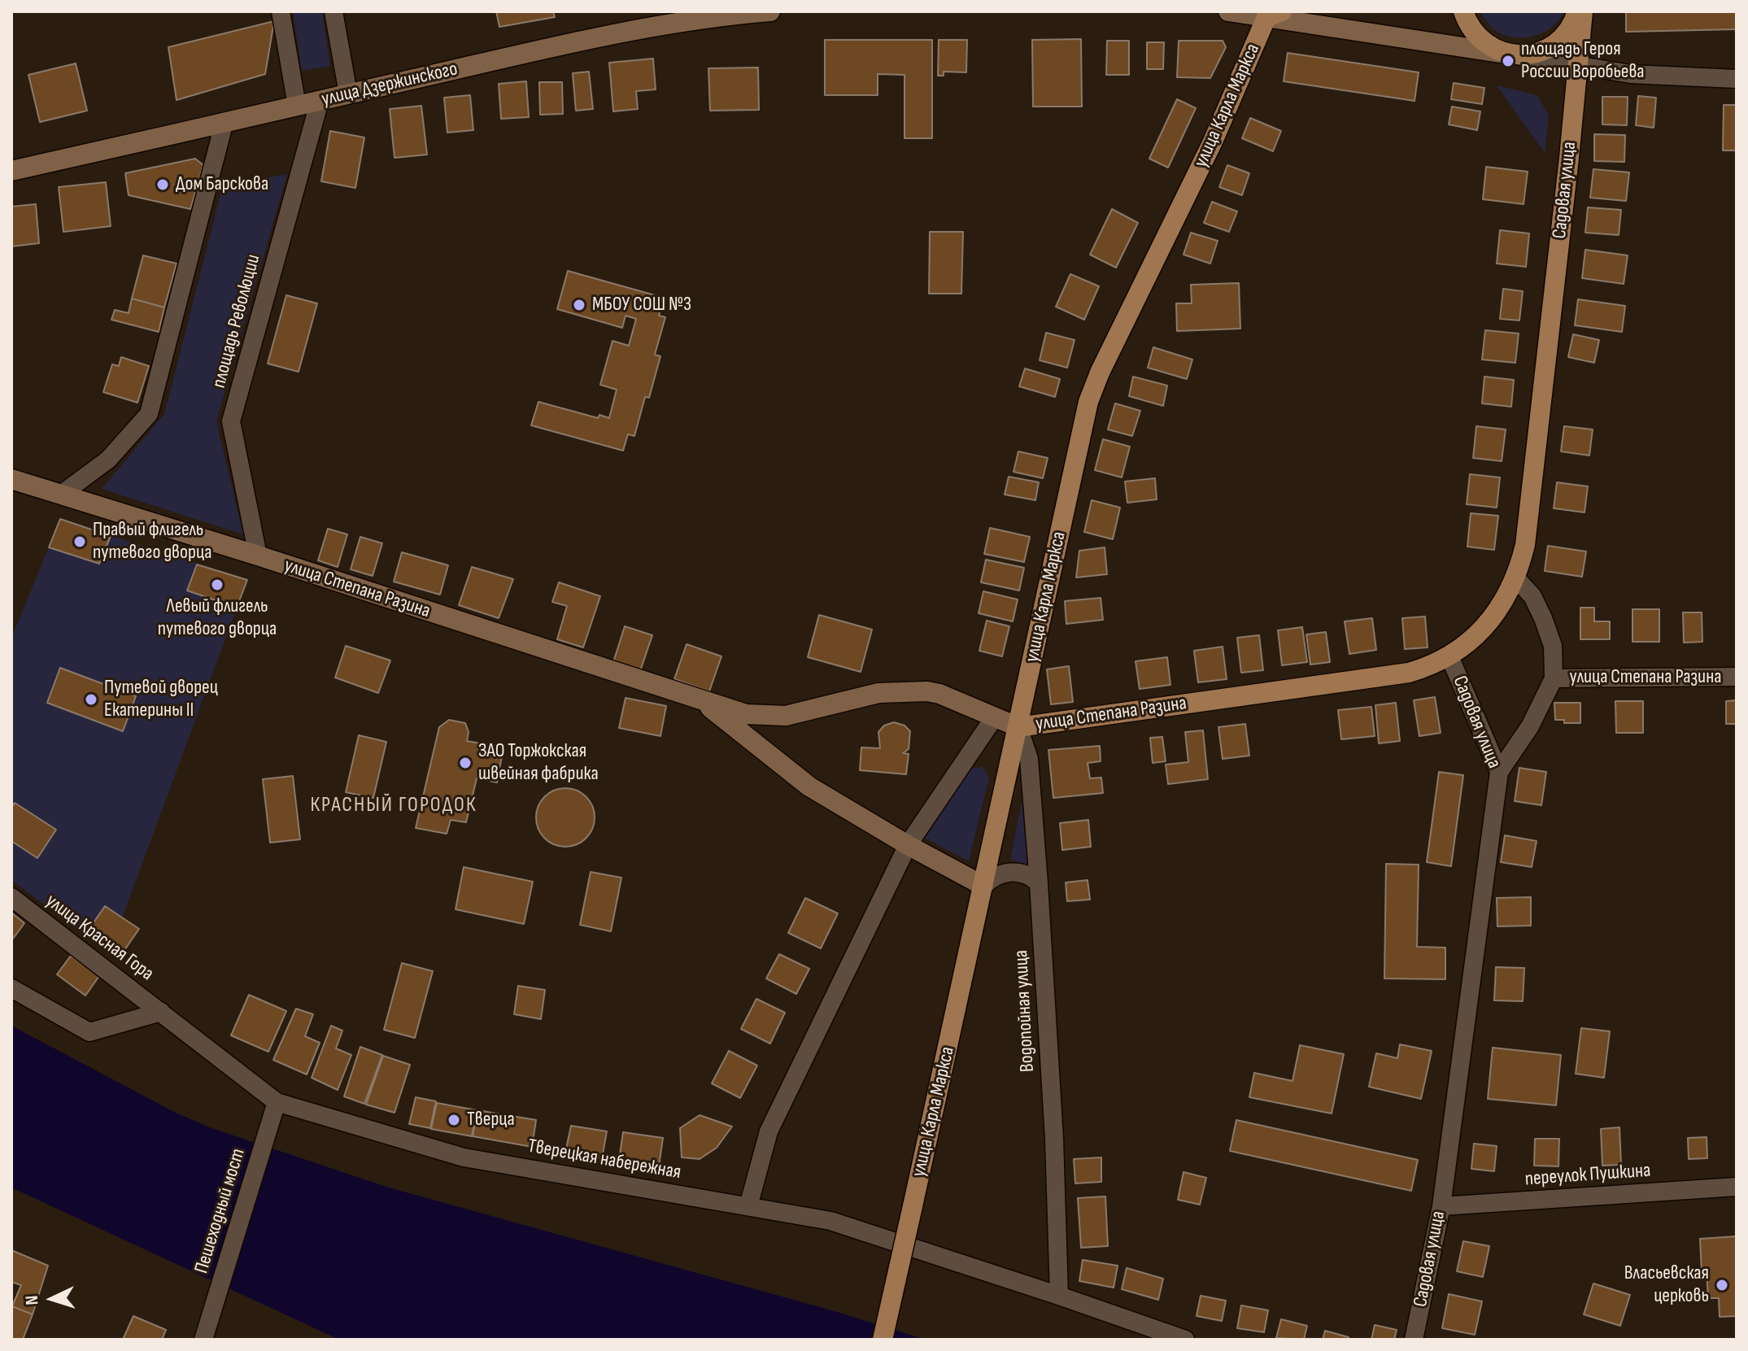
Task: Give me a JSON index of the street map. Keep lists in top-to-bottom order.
{
  "streets": {
    "main road": ["улица Карла Маркса", "Садовая улица", "улица Степана Разина"],
    "street": [
      "улица Дзержинского",
      "площадь Революции",
      "улица Красная Гора",
      "Водопойная улица",
      "Тверецкая набережная",
      "переулок Пушкина",
      "Пешеходный мост"
    ]
  },
  "crossings": [
    ["улица Дзержинского", "площадь Революции"],
    ["улица Карла Маркса", "улица Степана Разина"],
    ["улица Карла Маркса", "Водопойная улица"],
    ["Садовая улица", "улица Степана Разина"],
    ["Садовая улица", "переулок Пушкина"],
    ["площадь Революции", "улица Степана Разина"],
    ["улица Степана Разина", "Водопойная улица"],
    ["улица Красная Гора", "Тверецкая набережная"],
    ["Водопойная улица", "Тверецкая набережная"],
    ["Тверецкая набережная", "Пешеходный мост"]
  ],
  "districts": ["КРАСНЫЙ ГОРОДОК"],
  "places": [
    "площадь Героя России Воробьева",
    "Дом Барскова",
    "МБОУ СОШ №3",
    "Правый флигель путевого дворца",
    "Левый флигель путевого дворца",
    "Путевой дворец Екатерины II",
    "ЗАО Торжокская швейная фабрика",
    "Тверца",
    "Власьевская церковь"
  ],
  "north": "left"
}
